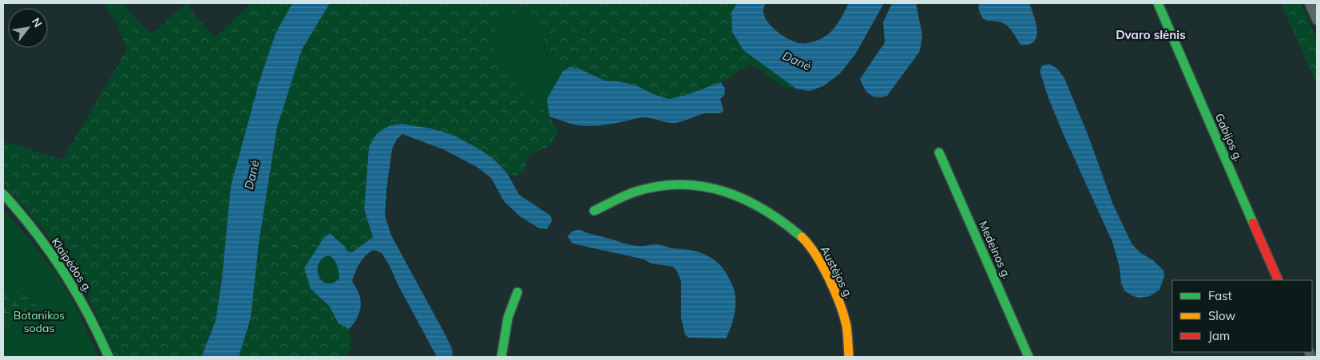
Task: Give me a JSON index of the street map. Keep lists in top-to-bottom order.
{
  "streets": {
    "street": [
      "Gabijos g.",
      "Medeinos g.",
      "Klaipėdos g.",
      "Austėjos g."
    ]
  },
  "districts": ["Dvaro slėnis"],
  "water": ["Danė"],
  "parks": ["Botanikos sodas"],
  "legend": ["Fast", "Slow", "Jam"],
  "north": "top right"
}
